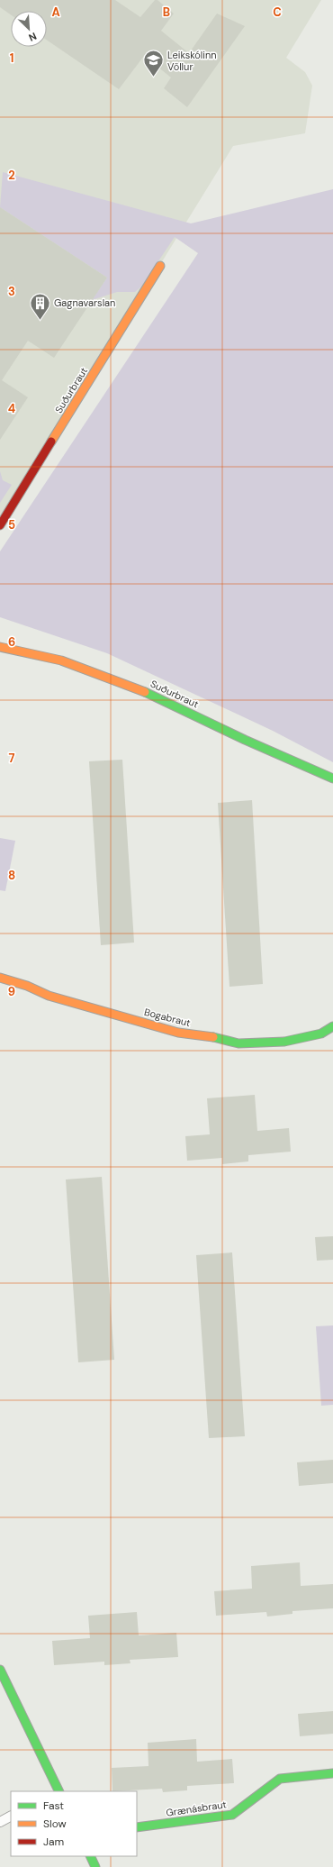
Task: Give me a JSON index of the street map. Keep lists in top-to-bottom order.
{
  "streets": {
    "street": ["Suðurbraut", "Bogabraut", "Grænásbraut"]
  },
  "places": {
    "school or university": ["Leikskólinn Völlur"],
    "building": ["Gagnavarslan"]
  },
  "legend": ["Fast", "Slow", "Jam"],
  "north": "bottom right",
  "grid": {
    "columns": ["A", "B", "C"],
    "rows": [
      "1",
      "2",
      "3",
      "4",
      "5",
      "6",
      "7",
      "8",
      "9"
    ]
  }
}
